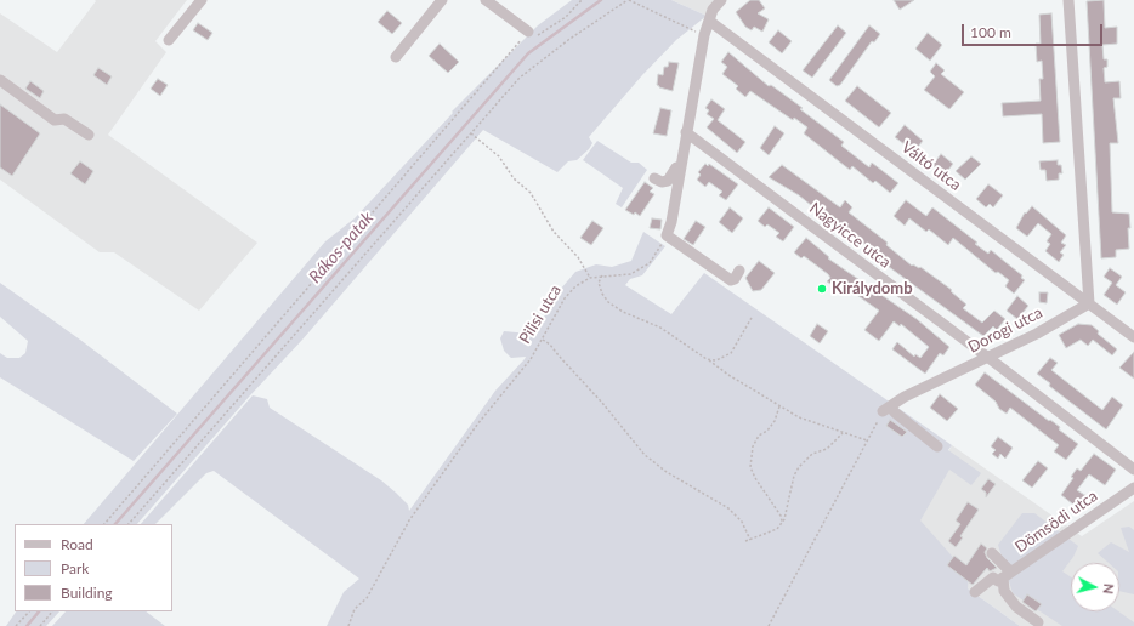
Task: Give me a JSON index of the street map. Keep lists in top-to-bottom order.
{
  "streets": {
    "street": [
      "Váltó utca",
      "Nagyicce utca",
      "Dorogi utca",
      "Dömsödi utca"
    ],
    "path": ["Pilisi utca"]
  },
  "crossings": [
    ["Váltó utca", "Dorogi utca"],
    ["Nagyicce utca", "Dorogi utca"]
  ],
  "water": ["Rákos-patak"],
  "places": ["Királydomb"],
  "legend": ["Road", "Park", "Building"],
  "scale_bar": "100 m",
  "north": "right"
}
